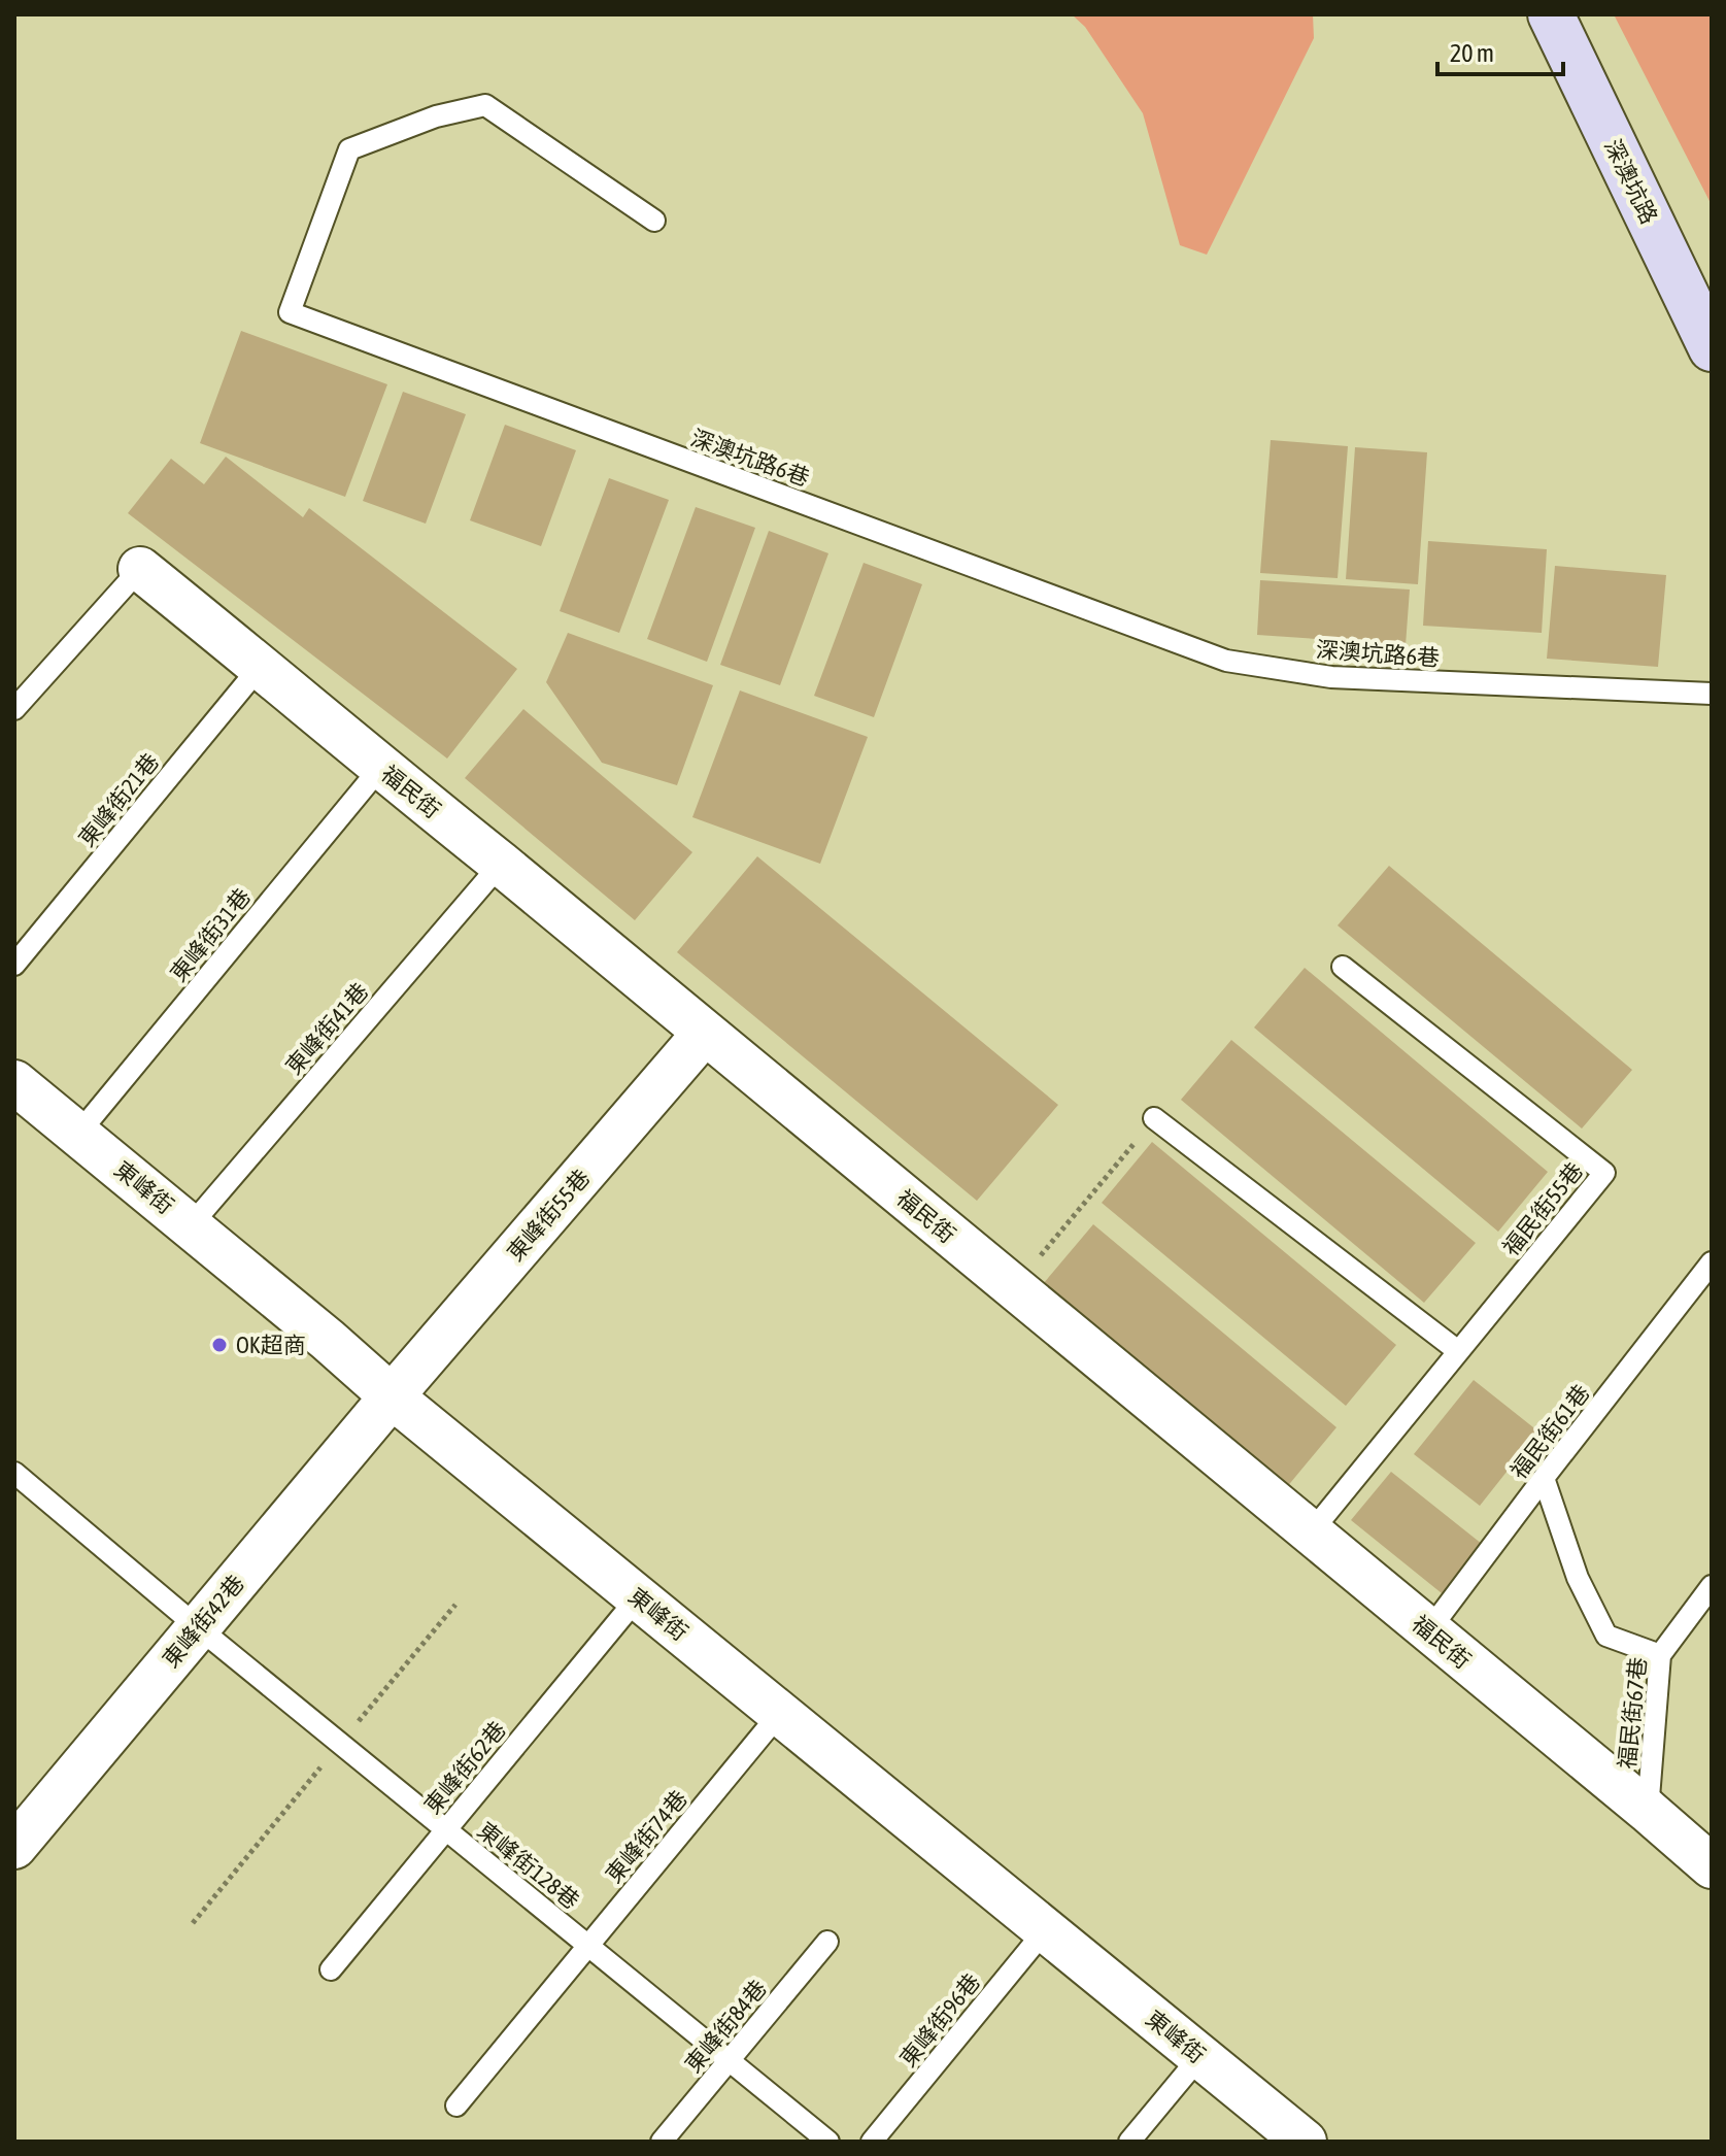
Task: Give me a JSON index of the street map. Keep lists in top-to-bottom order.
{
  "streets": {
    "street": [
      "深澳坑路",
      "福民街",
      "東峰街",
      "東峰街55巷",
      "東峰街42巷"
    ],
    "lane": [
      "深澳坑路6巷",
      "東峰街21巷",
      "東峰街31巷",
      "東峰街41巷",
      "福民街55巷",
      "福民街61巷",
      "福民街67巷",
      "東峰街62巷",
      "東峰街74巷",
      "東峰街128巷",
      "東峰街96巷",
      "東峰街84巷"
    ]
  },
  "crossings": [
    ["福民街", "東峰街21巷"],
    ["福民街", "東峰街31巷"],
    ["福民街", "東峰街41巷"],
    ["福民街", "福民街55巷"],
    ["福民街", "東峰街55巷"],
    ["福民街", "福民街61巷"],
    ["福民街", "福民街67巷"],
    ["東峰街31巷", "東峰街"],
    ["東峰街41巷", "東峰街"],
    ["東峰街", "東峰街55巷"],
    ["東峰街", "東峰街42巷"],
    ["東峰街", "東峰街62巷"],
    ["東峰街", "東峰街74巷"],
    ["東峰街", "東峰街96巷"],
    ["東峰街55巷", "東峰街42巷"],
    ["東峰街42巷", "東峰街128巷"],
    ["東峰街62巷", "東峰街128巷"],
    ["東峰街74巷", "東峰街128巷"],
    ["東峰街128巷", "東峰街84巷"]
  ],
  "places": ["OK超商"],
  "scale_bar": "20 m"
}
